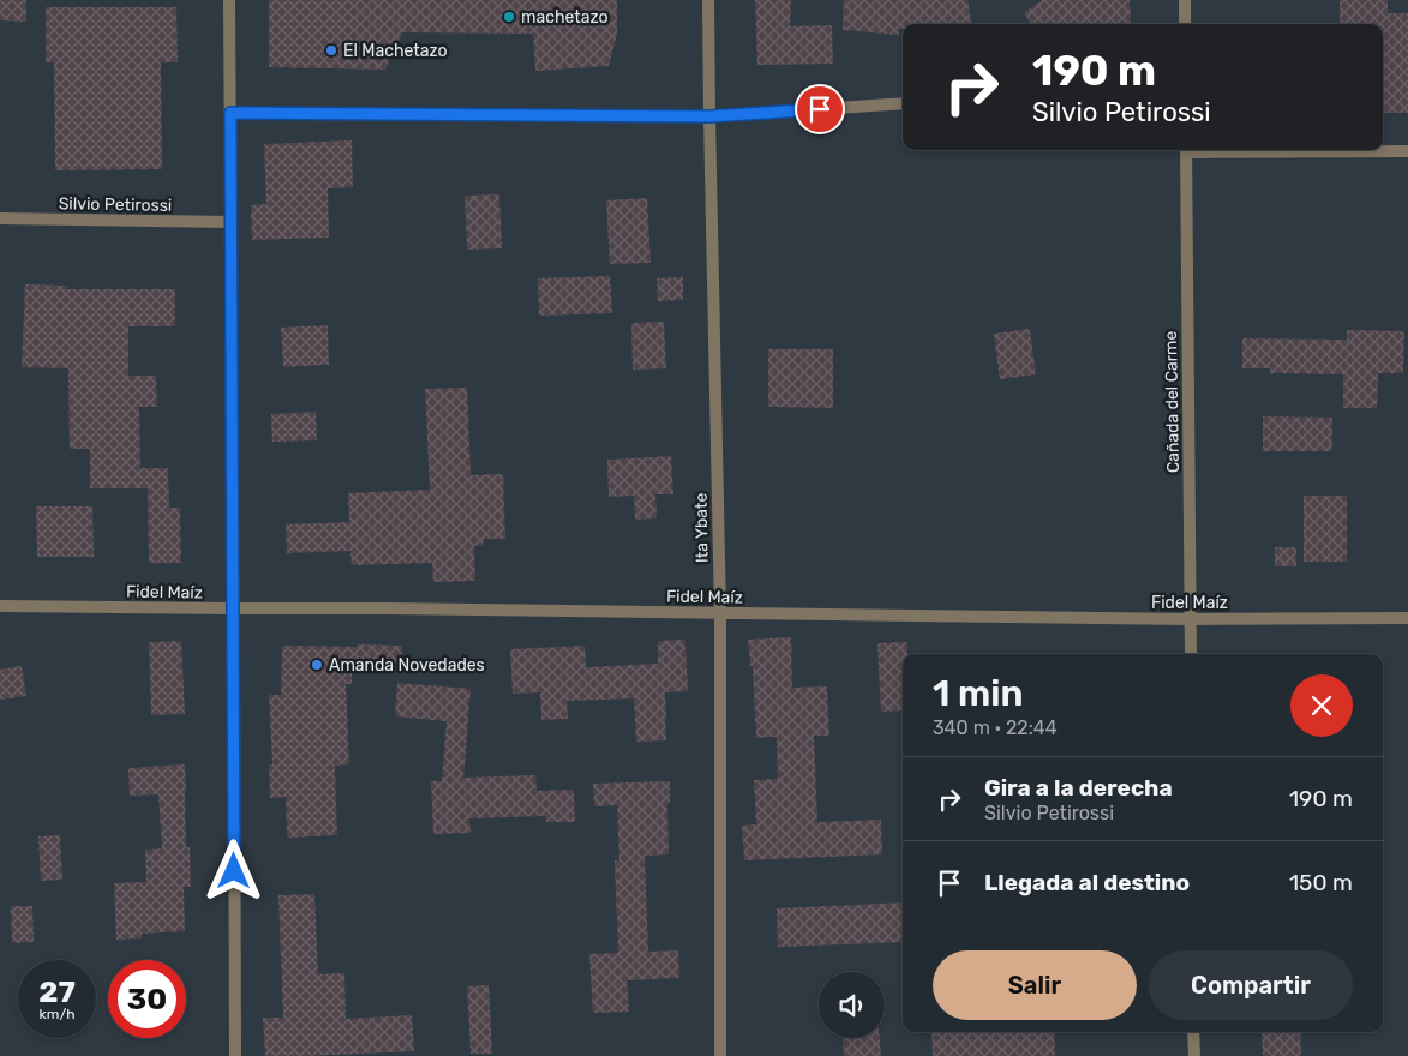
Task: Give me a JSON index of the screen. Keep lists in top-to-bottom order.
{
  "streets": {
    "street": [
      "Silvio Petirossi",
      "Cañada del Carme",
      "Ita Ybate",
      "Fidel Maíz"
    ]
  },
  "crossings": [
    ["Cañada del Carme", "Fidel Maíz"],
    ["Ita Ybate", "Fidel Maíz"]
  ],
  "places": ["machetazo", "El Machetazo", "Amanda Novedades"],
  "page": {
    "turn": ["190 m", "Silvio Petirossi"],
    "heading": ["1 min", "340 m · 22:44"],
    "list": [
      {
        "name": "Gira a la derecha",
        "note": "Silvio Petirossi",
        "value": "190 m"
      },
      {
        "name": "Llegada al destino",
        "value": "150 m"
      }
    ],
    "buttons": ["Salir", "Compartir"],
    "speed": "27 km/h",
    "limit": "30"
  }
}
